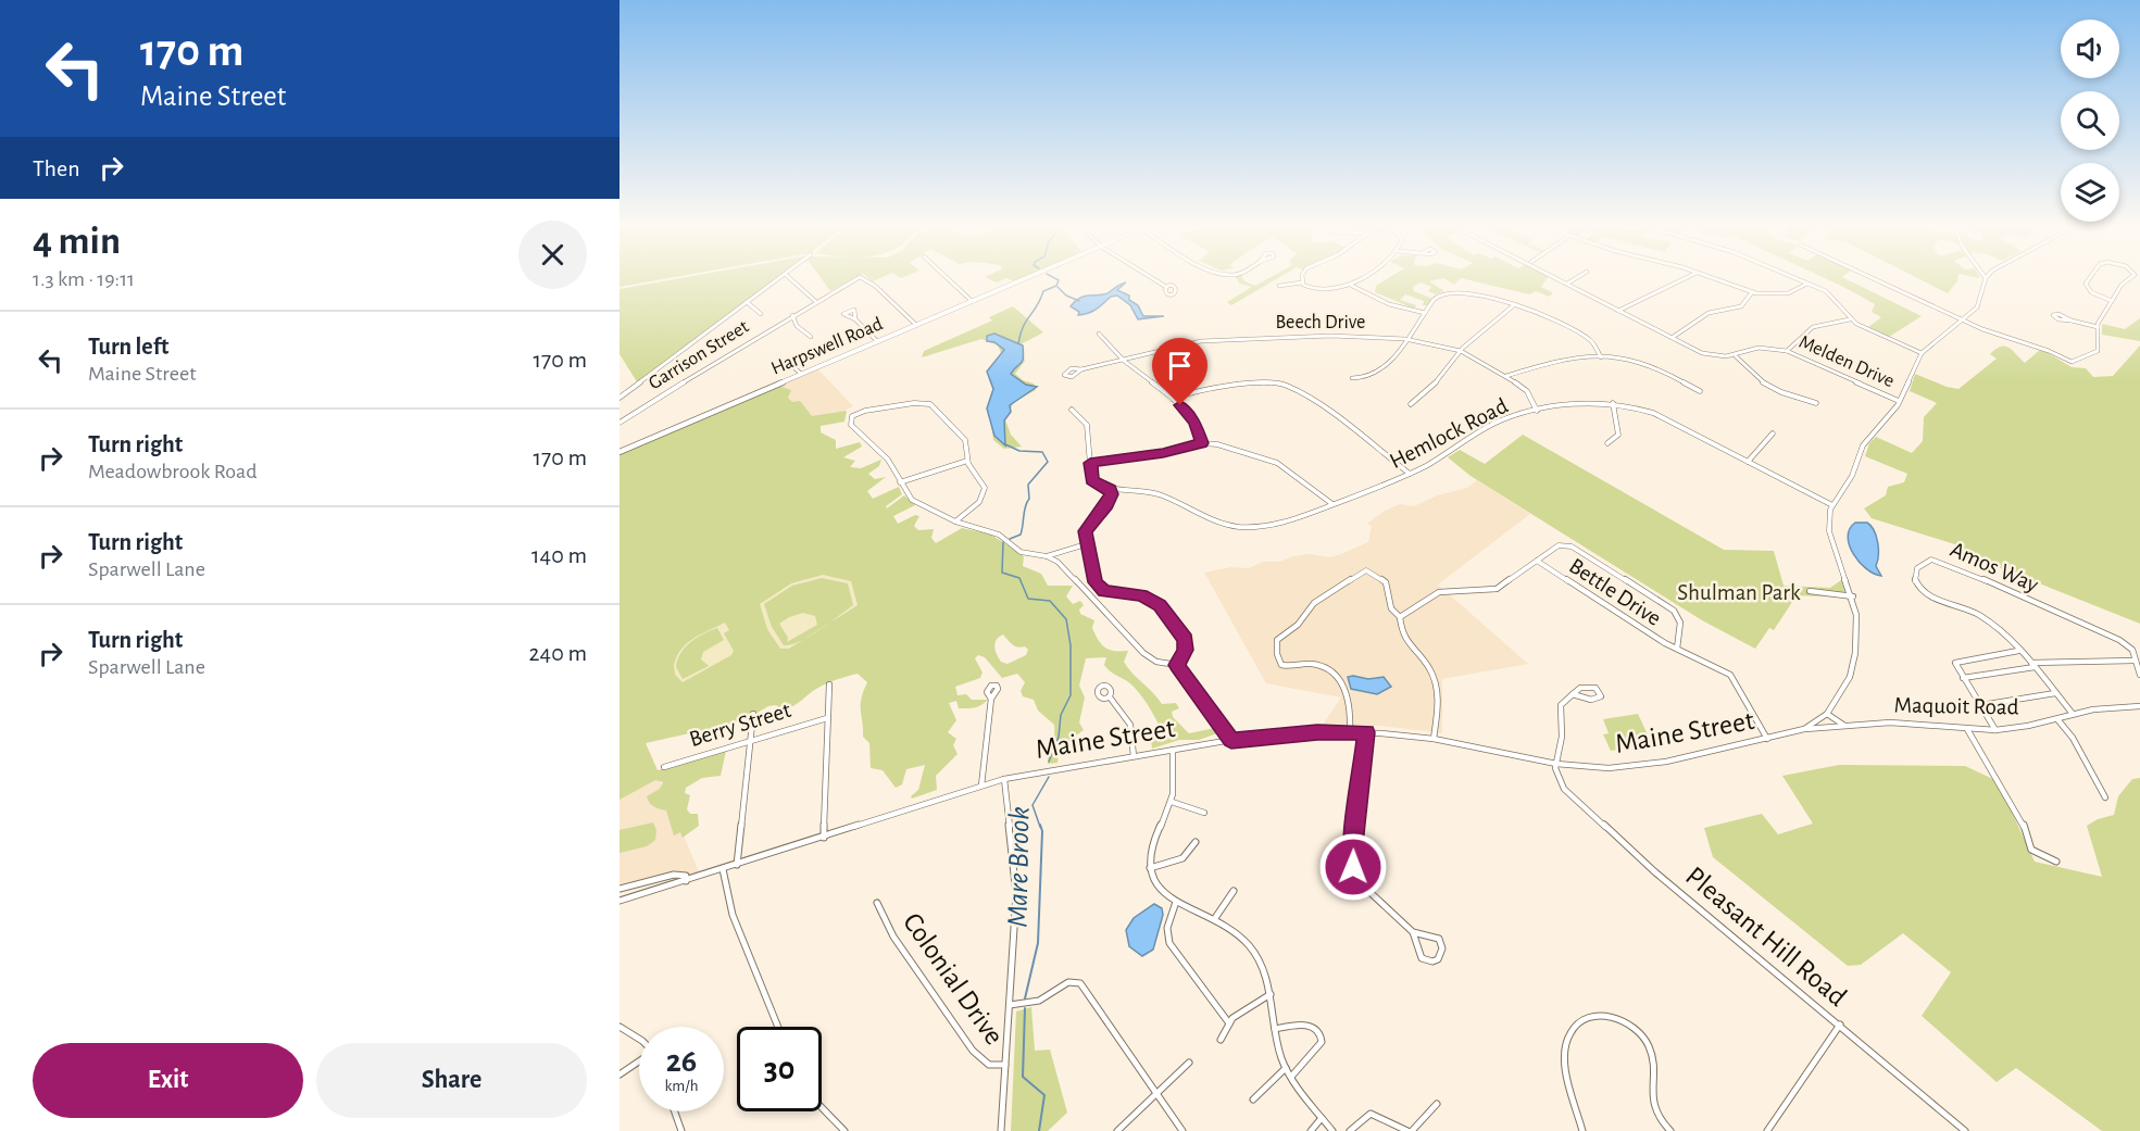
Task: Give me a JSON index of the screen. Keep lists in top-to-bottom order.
{
  "streets": {
    "main road": ["Harpswell Road"],
    "street": [
      "Beech Drive",
      "Garrison Street",
      "Melden Drive",
      "Hemlock Road",
      "Amos Way",
      "Bettle Drive",
      "Maquoit Road",
      "Berry Street",
      "Maine Street",
      "Pleasant Hill Road",
      "Colonial Drive"
    ]
  },
  "crossings": [
    ["Beech Drive", "Hemlock Road"],
    ["Harpswell Road", "Garrison Street"],
    ["Amos Way", "Maquoit Road"],
    ["Bettle Drive", "Maine Street"],
    ["Maquoit Road", "Maine Street"],
    ["Maine Street", "Pleasant Hill Road"]
  ],
  "water": ["Mare Brook"],
  "parks": ["Shulman Park"],
  "page": {
    "turn": ["170 m", "Maine Street"],
    "then": "Then",
    "heading": ["4 min", "1.3 km · 19:11"],
    "list": [
      {
        "name": "Turn left",
        "note": "Maine Street",
        "value": "170 m"
      },
      {
        "name": "Turn right",
        "note": "Meadowbrook Road",
        "value": "170 m"
      },
      {
        "name": "Turn right",
        "note": "Sparwell Lane",
        "value": "140 m"
      },
      {
        "name": "Turn right",
        "note": "Sparwell Lane",
        "value": "240 m"
      }
    ],
    "speed": "26 km/h",
    "limit": "30",
    "buttons": ["Exit", "Share"]
  }
}
